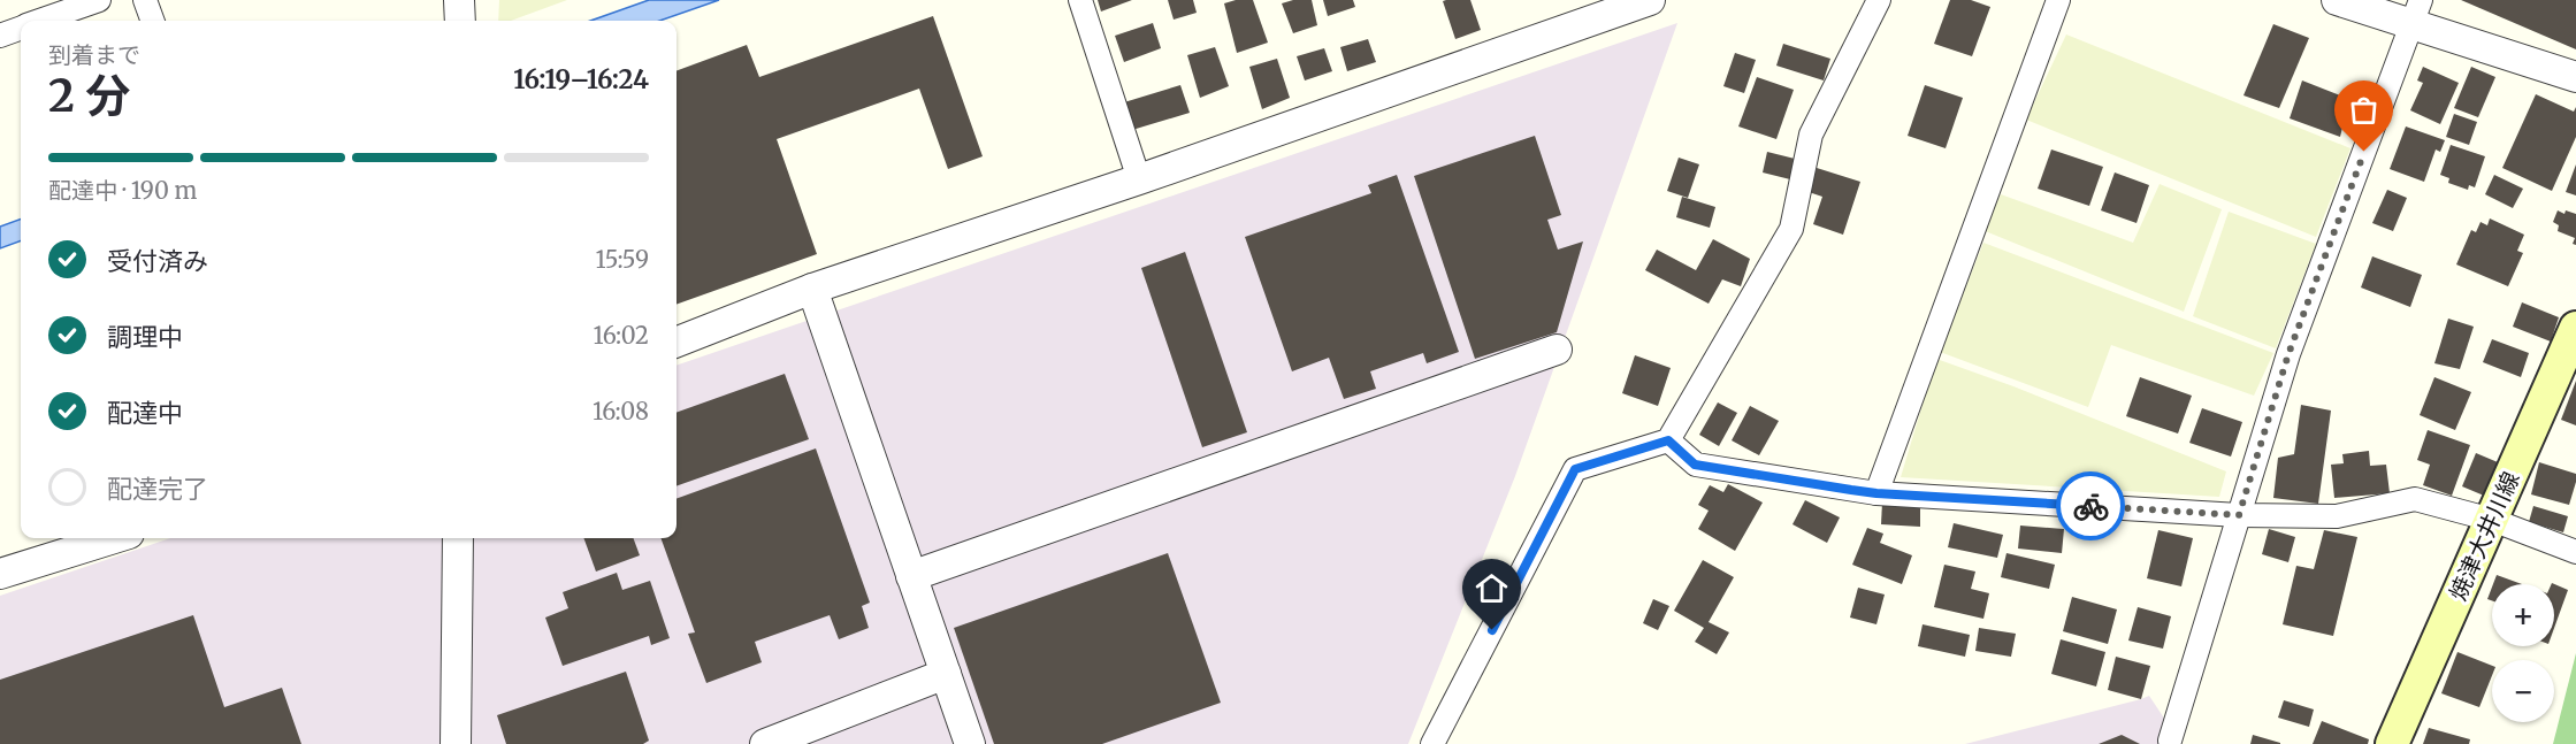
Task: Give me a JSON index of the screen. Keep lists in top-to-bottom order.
{
  "streets": {
    "main road": ["焼津大井川線"]
  },
  "page": {
    "heading": ["2 分", "到着まで", "16:19–16:24"],
    "bar": "配達中 · 190 m",
    "list": [
      ["受付済み", "15:59"],
      ["調理中", "16:02"],
      ["配達中", "16:08"],
      "配達完了"
    ],
    "map_buttons": ["+", "−"]
  }
}
